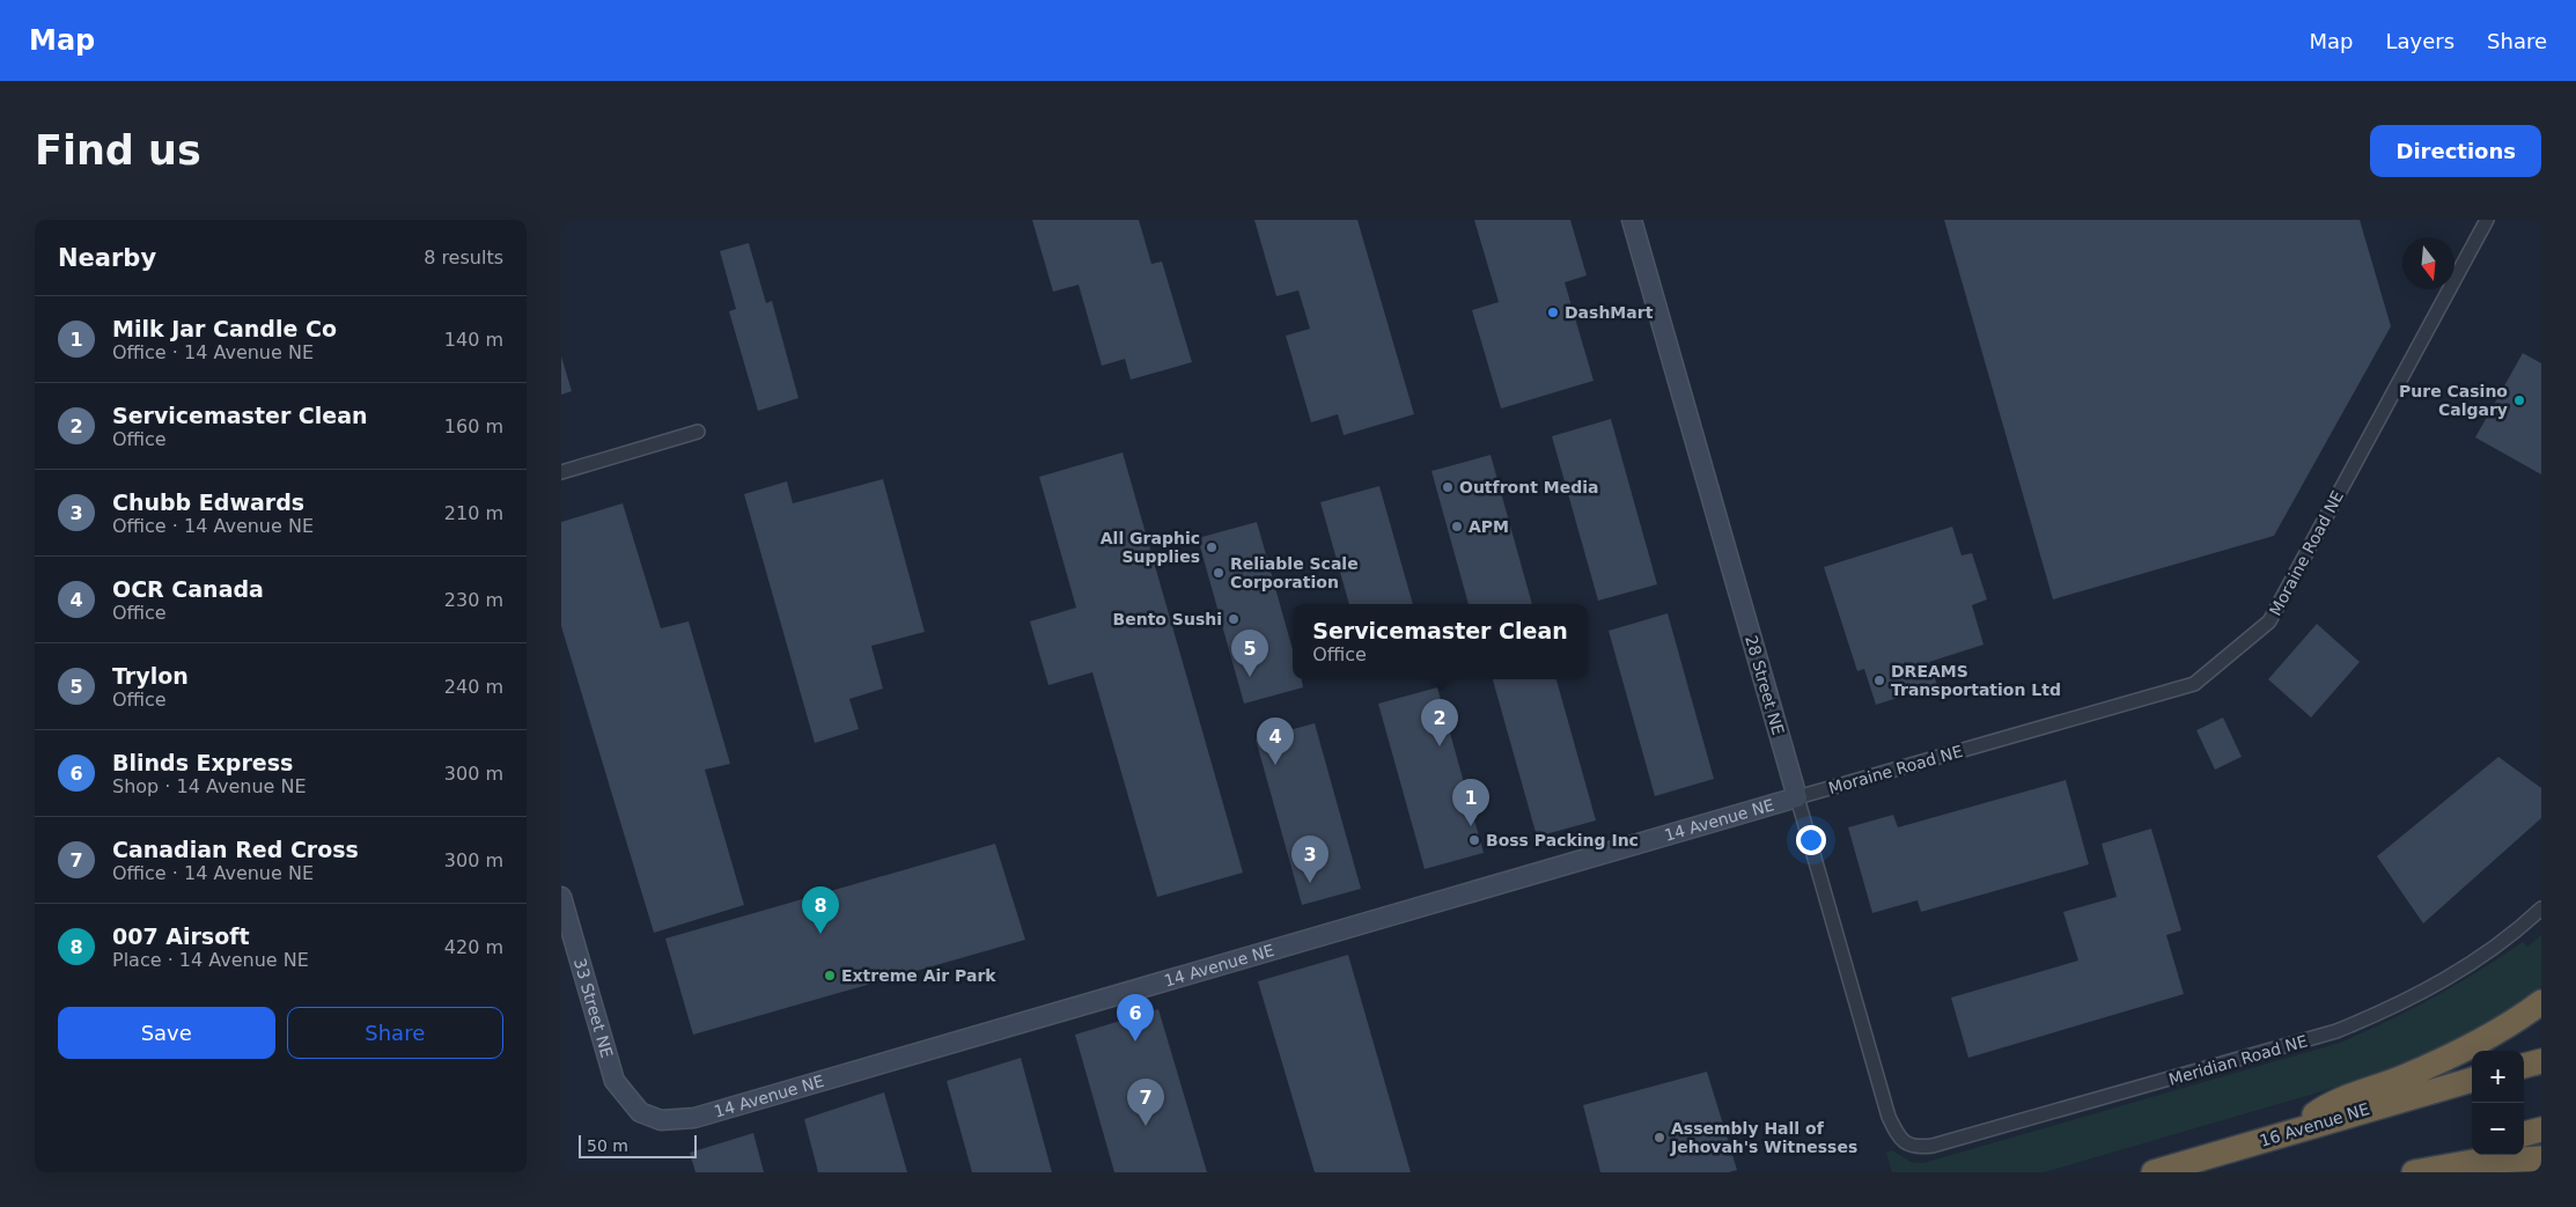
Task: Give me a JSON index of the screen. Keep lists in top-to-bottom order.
{
  "streets": {
    "highway": ["16 Avenue NE"],
    "street": [
      "Moraine Road NE",
      "28 Street NE",
      "14 Avenue NE",
      "33 Street NE",
      "Meridian Road NE"
    ]
  },
  "crossings": [
    ["Moraine Road NE", "28 Street NE"],
    ["Moraine Road NE", "14 Avenue NE"],
    ["28 Street NE", "14 Avenue NE"],
    ["28 Street NE", "Meridian Road NE"],
    ["14 Avenue NE", "33 Street NE"]
  ],
  "places": [
    "DashMart",
    "Pure Casino Calgary",
    "Outfront Media",
    "APM",
    "All Graphic Supplies",
    "Reliable Scale Corporation",
    "Bento Sushi",
    "DREAMS Transportation Ltd",
    "Boss Packing Inc",
    "Extreme Air Park",
    "Assembly Hall of Jehovah's Witnesses"
  ],
  "scale_bar": "50 m",
  "north": "bottom",
  "page": {
    "header": "Map",
    "nav": ["Map", "Layers", "Share"],
    "buttons": [
      "Directions",
      ["Save", "Share"]
    ],
    "title": "Find us",
    "heading": ["Nearby", "8 results"],
    "list": [
      {
        "mark": "1",
        "name": "Milk Jar Candle Co",
        "note": "Office · 14 Avenue NE",
        "value": "140 m"
      },
      {
        "mark": "2",
        "name": "Servicemaster Clean",
        "note": "Office",
        "value": "160 m"
      },
      {
        "mark": "3",
        "name": "Chubb Edwards",
        "note": "Office · 14 Avenue NE",
        "value": "210 m"
      },
      {
        "mark": "4",
        "name": "OCR Canada",
        "note": "Office",
        "value": "230 m"
      },
      {
        "mark": "5",
        "name": "Trylon",
        "note": "Office",
        "value": "240 m"
      },
      {
        "mark": "6",
        "name": "Blinds Express",
        "note": "Shop · 14 Avenue NE",
        "value": "300 m"
      },
      {
        "mark": "7",
        "name": "Canadian Red Cross",
        "note": "Office · 14 Avenue NE",
        "value": "300 m"
      },
      {
        "mark": "8",
        "name": "007 Airsoft",
        "note": "Place · 14 Avenue NE",
        "value": "420 m"
      }
    ],
    "popup": ["Servicemaster Clean", "Office"],
    "pins": [
      "5",
      "2",
      "4",
      "1",
      "3",
      "8",
      "6",
      "7"
    ],
    "map_buttons": ["+", "−"],
    "scale": "50 m"
  }
}
